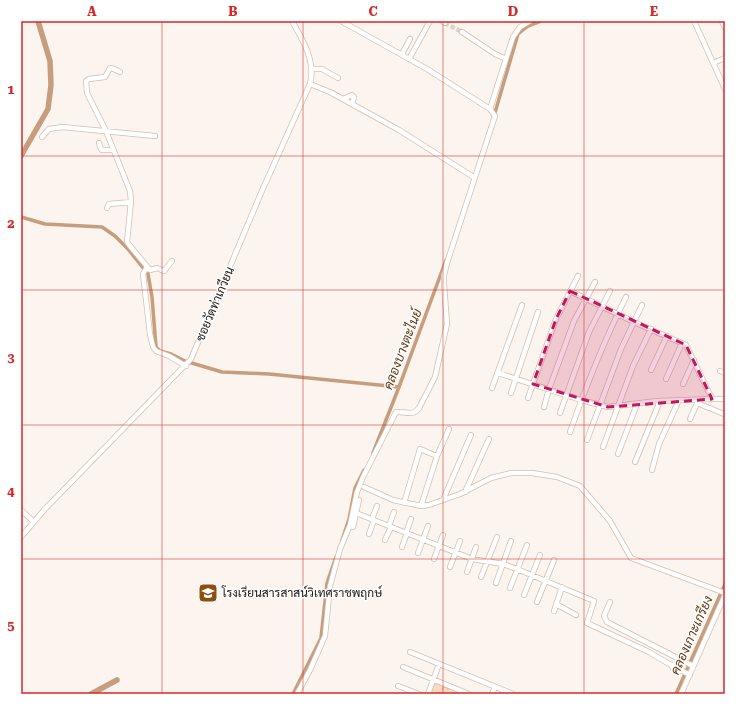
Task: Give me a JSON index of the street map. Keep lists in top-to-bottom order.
{
  "streets": {
    "street": ["ซอยวัดท่าเกวียน"]
  },
  "water": ["คลองบางตะไนย์", "คลองเกาะเกรียง"],
  "places": {
    "school or university": ["โรงเรียนสารสาสน์วิเทศราชพฤกษ์"]
  },
  "grid": {
    "columns": [
      "A",
      "B",
      "C",
      "D",
      "E"
    ],
    "rows": [
      "1",
      "2",
      "3",
      "4",
      "5"
    ]
  }
}
